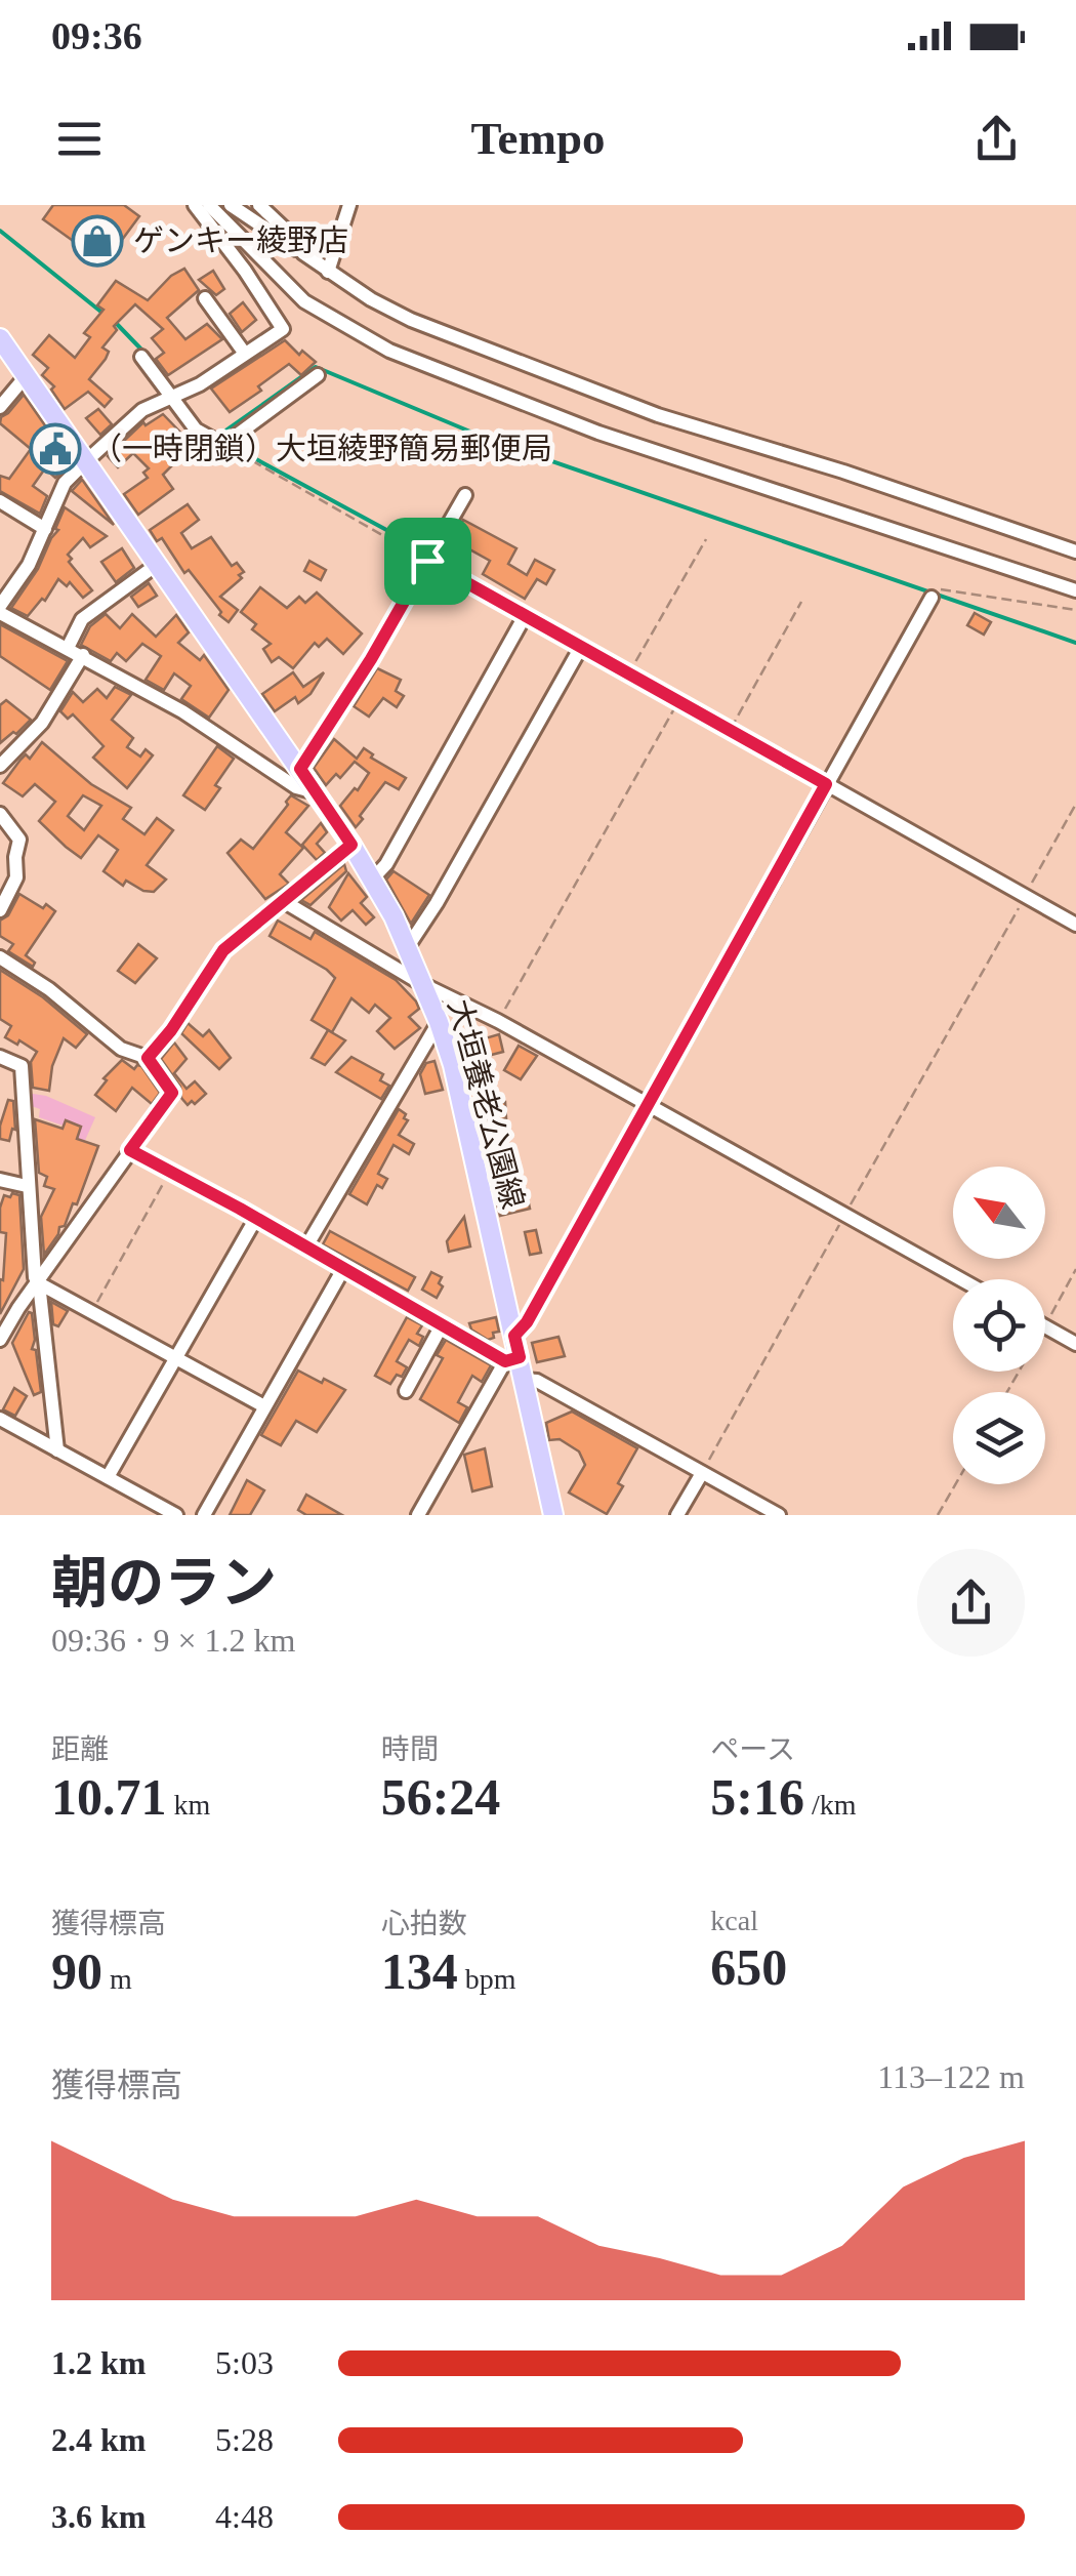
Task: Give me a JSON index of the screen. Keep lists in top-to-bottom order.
{
  "streets": {
    "main road": ["大垣養老公園線"]
  },
  "places": {
    "shop": ["ゲンキー綾野店"],
    "public building": ["（一時閉鎖）大垣綾野簡易郵便局"]
  },
  "north": "top left",
  "page": {
    "status": "09:36",
    "header": "Tempo",
    "heading": ["朝のラン", "09:36 · 9 × 1.2 km"],
    "stats": [
      ["距離", "10.71 km"],
      ["時間", "56:24"],
      ["ペース", "5:16 /km"],
      ["獲得標高", "90 m"],
      ["心拍数", "134 bpm"],
      ["kcal", "650"]
    ],
    "chart": ["獲得標高", "113–122 m"],
    "list": [
      {
        "name": "1.2 km",
        "note": "5:03"
      },
      {
        "name": "2.4 km",
        "note": "5:28"
      },
      {
        "name": "3.6 km",
        "note": "4:48"
      }
    ]
  }
}
